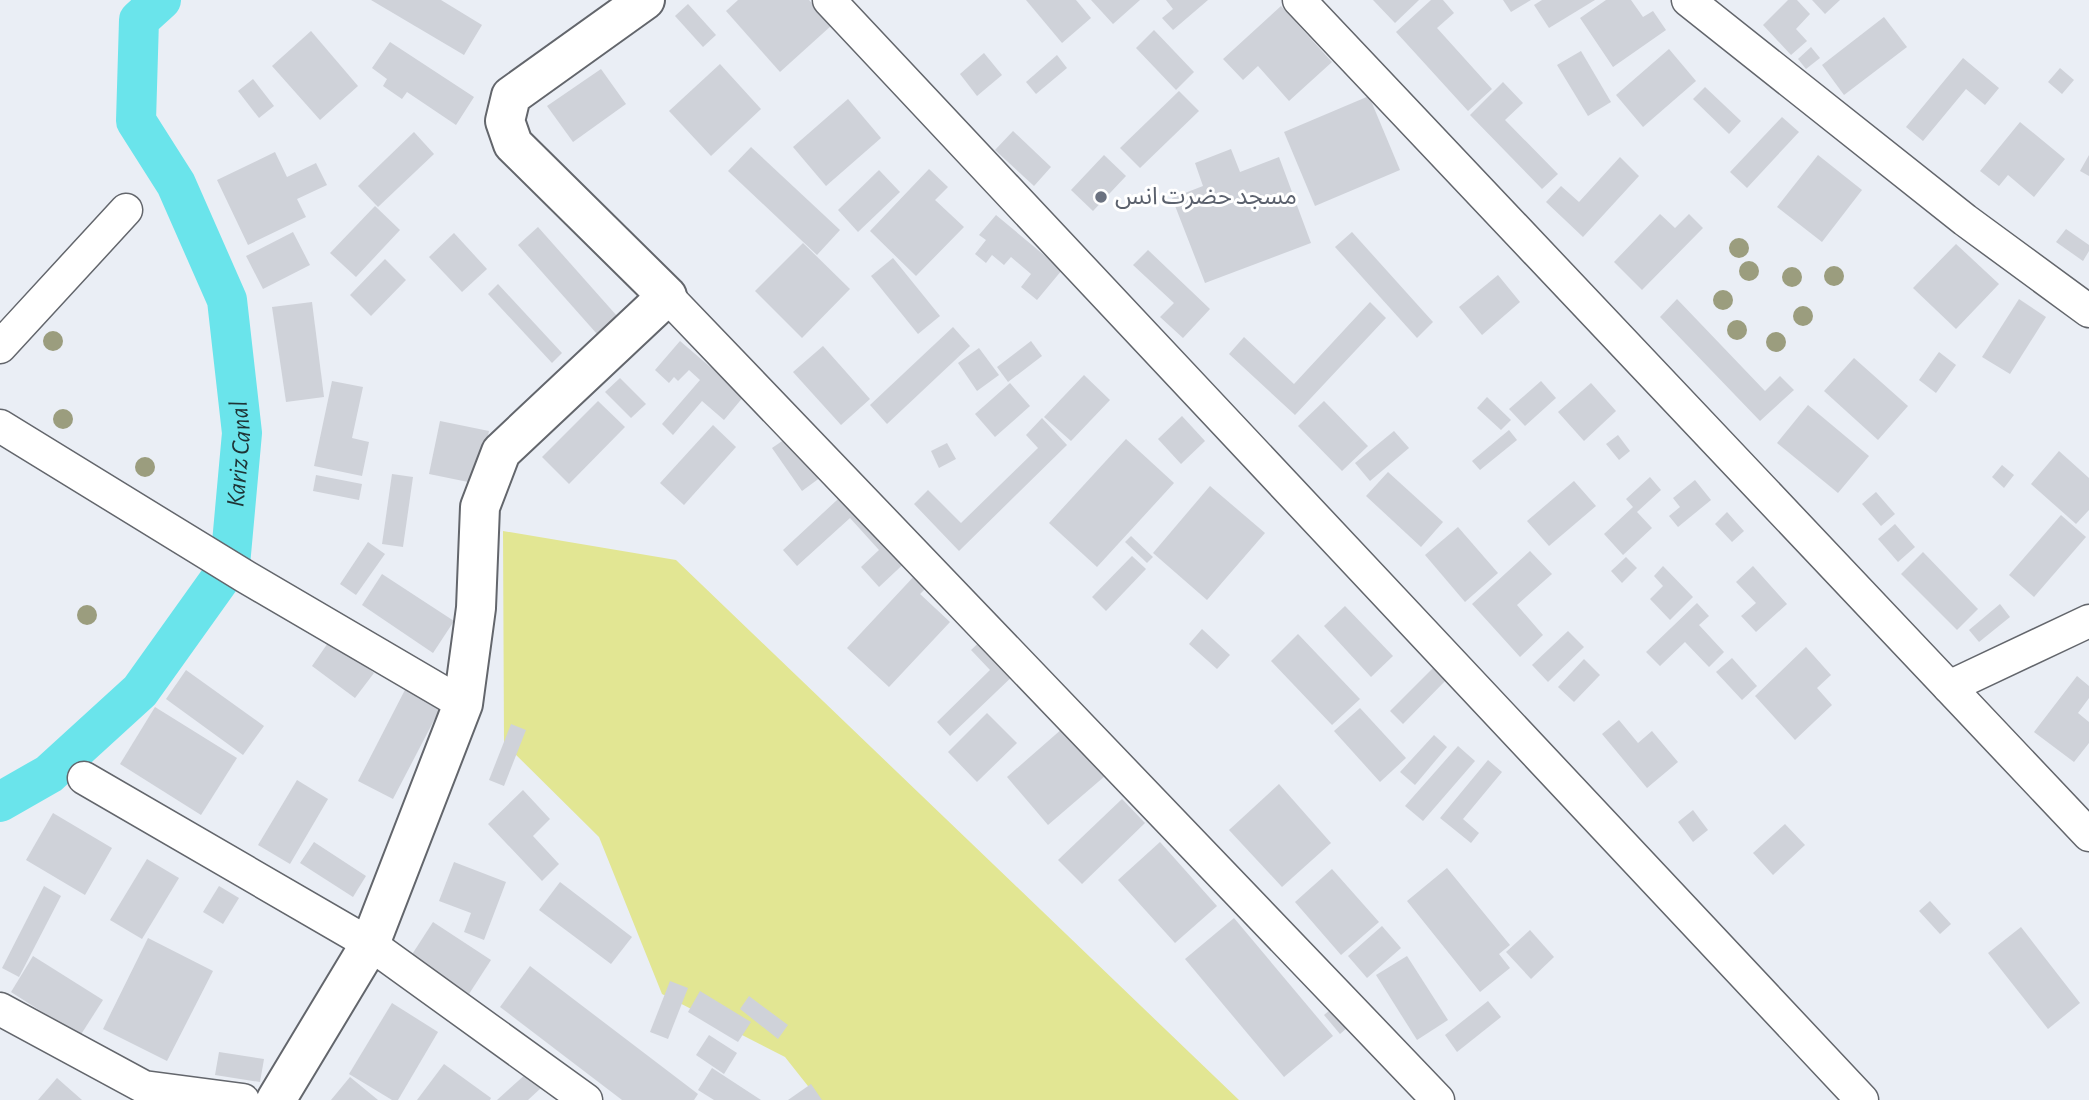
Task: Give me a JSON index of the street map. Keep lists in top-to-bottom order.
{
  "water": ["Kariz Canal"],
  "places": ["مسجد حضرت انس"]
}
